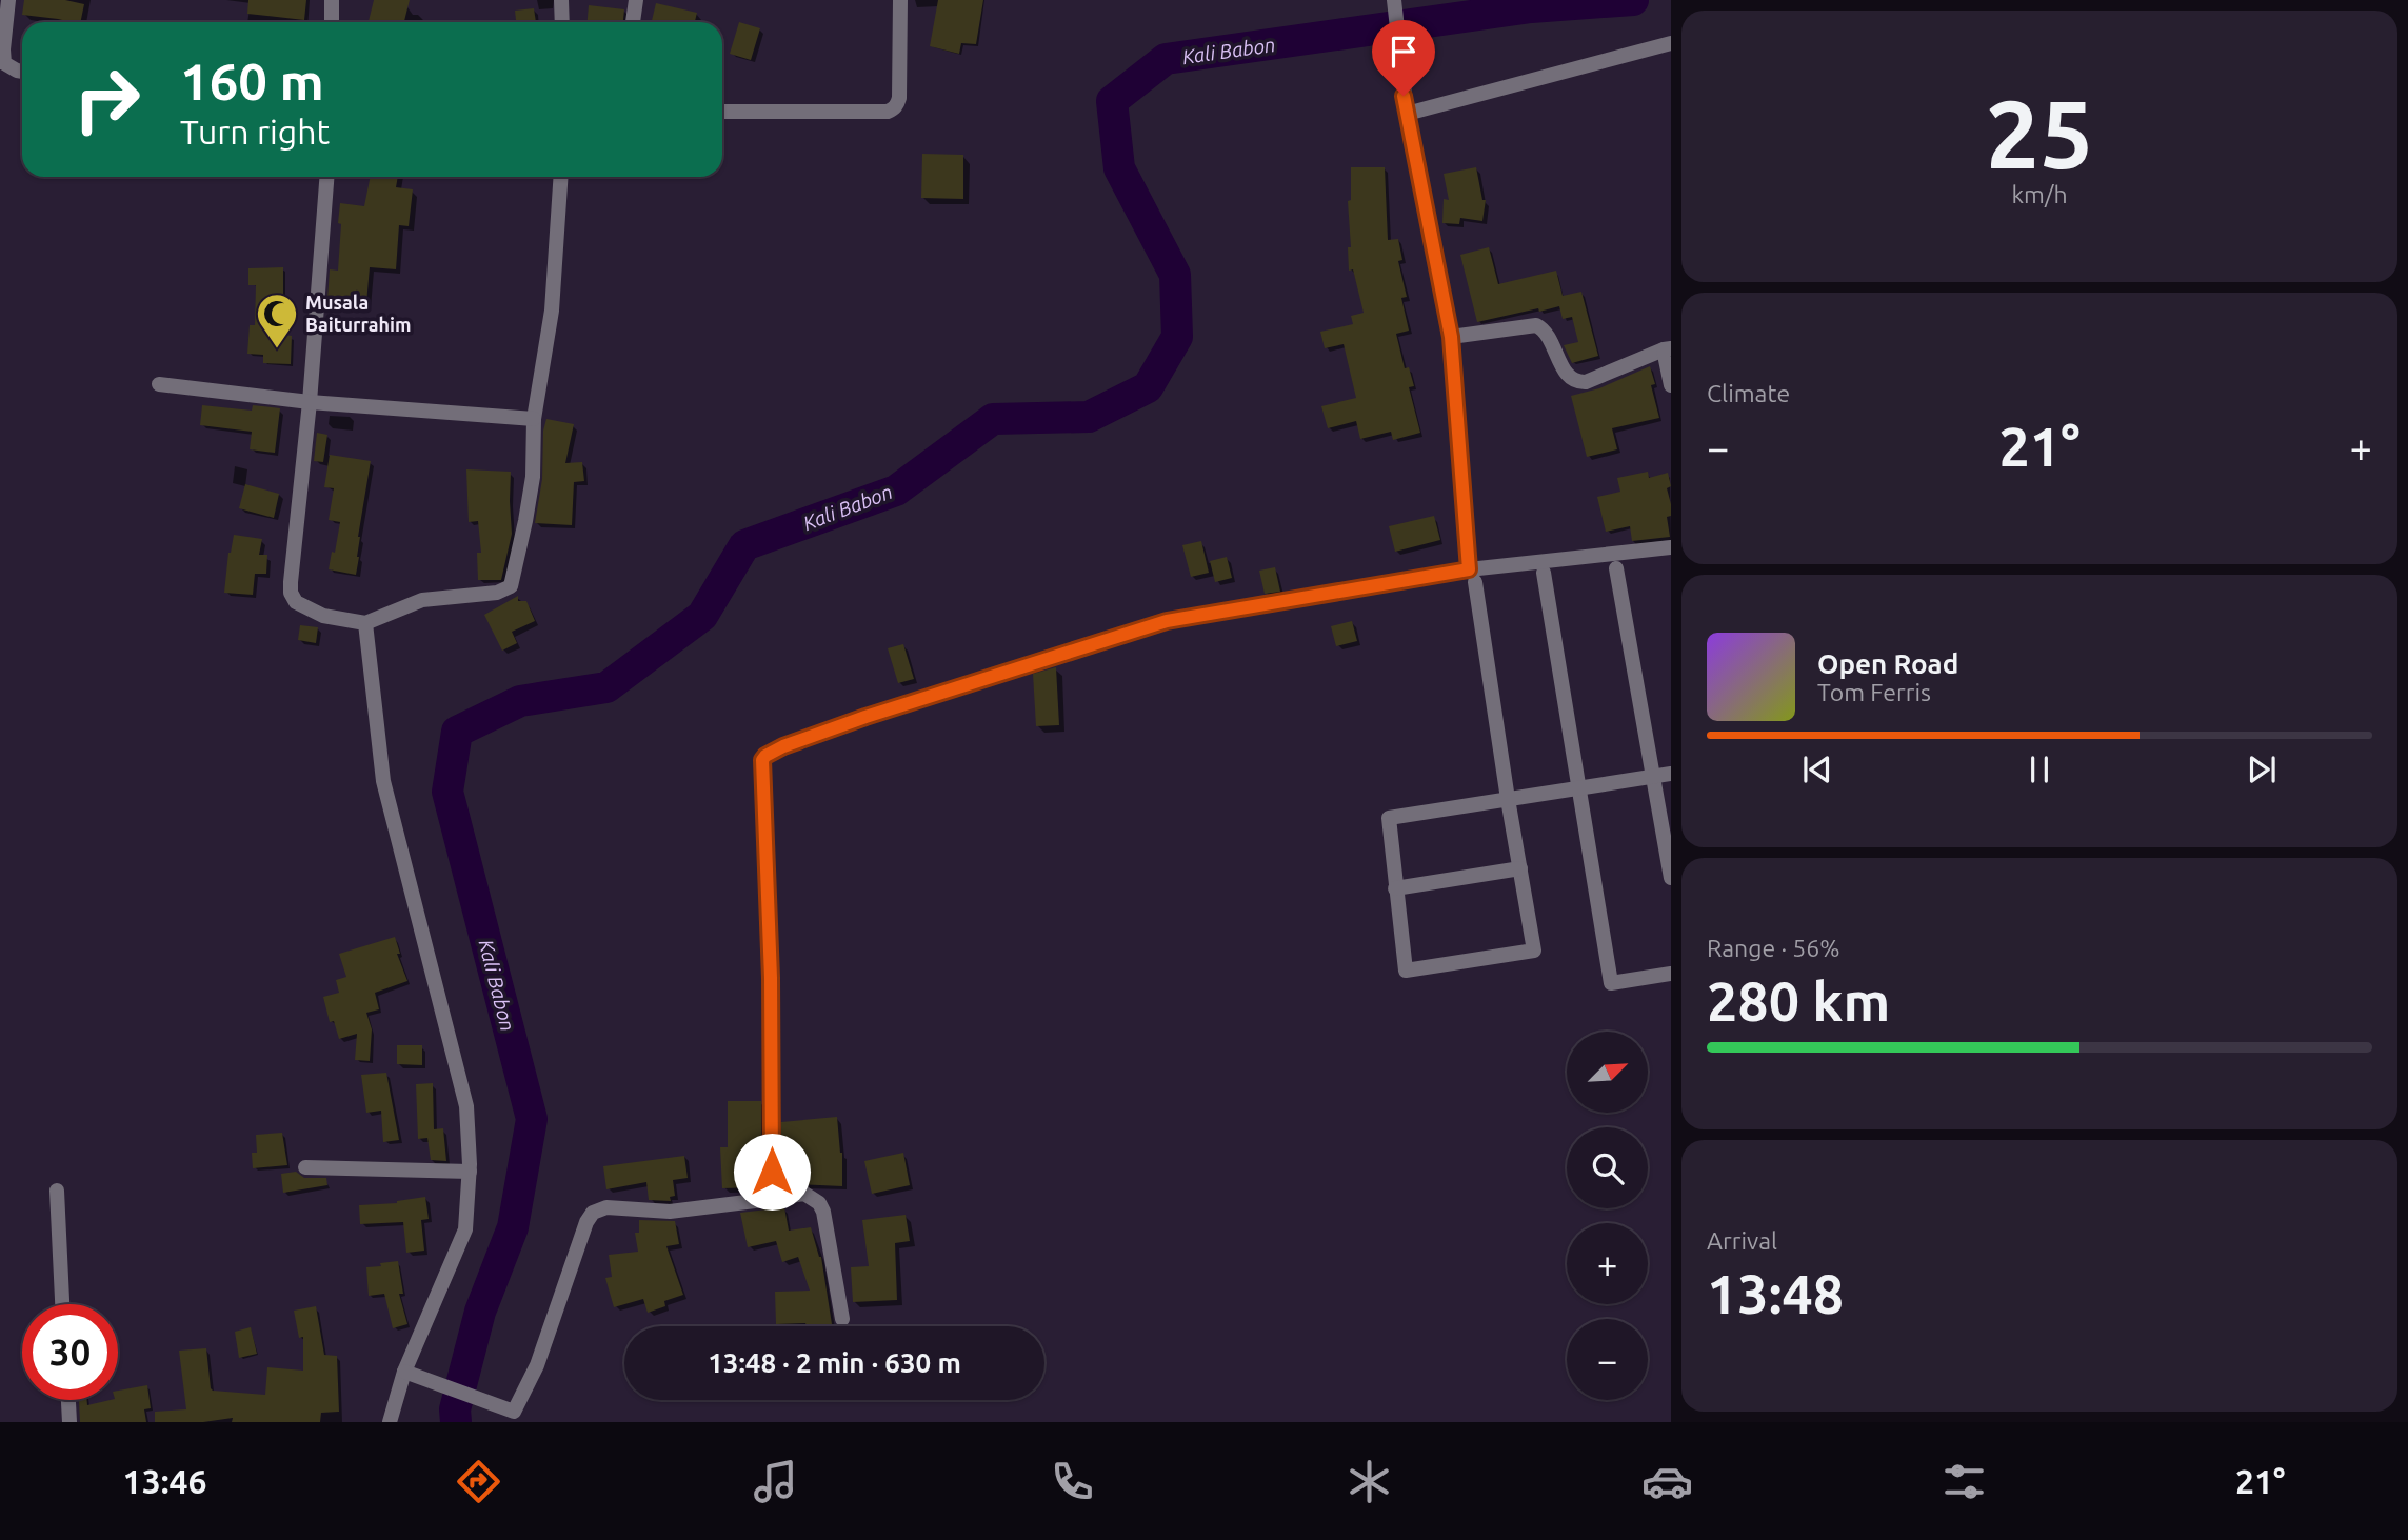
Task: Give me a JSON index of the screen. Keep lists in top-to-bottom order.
{
  "water": ["Kali Babon"],
  "places": {
    "mosque": ["Musala Baiturrahim"]
  },
  "north": "top right",
  "page": {
    "tile": [
      ["25", "km/h"],
      "Climate",
      ["Range · 56%", "280 km"],
      ["Arrival", "13:48"]
    ],
    "turn": ["160 m", "Turn right"],
    "heat": ["−", "21°", "+"],
    "song": ["Open Road", "Tom Ferris"],
    "map_buttons": ["+", "−"],
    "limit": "30",
    "trip": "13:48 · 2 min · 630 m",
    "tabs": ["13:46", "21°"]
  }
}
